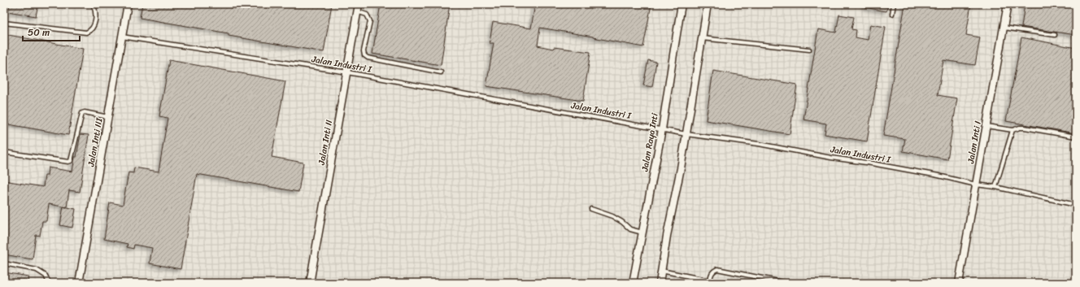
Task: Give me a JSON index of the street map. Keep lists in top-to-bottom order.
{
  "streets": {
    "street": [
      "Jalan Inti III",
      "Jalan Inti II",
      "Jalan Raya Inti",
      "Jalan Inti I"
    ],
    "lane": ["Jalan Industri I"]
  },
  "crossings": [
    ["Jalan Industri I", "Jalan Inti III"],
    ["Jalan Industri I", "Jalan Inti II"],
    ["Jalan Industri I", "Jalan Raya Inti"],
    ["Jalan Industri I", "Jalan Inti I"]
  ],
  "scale_bar": "50 m"
}
